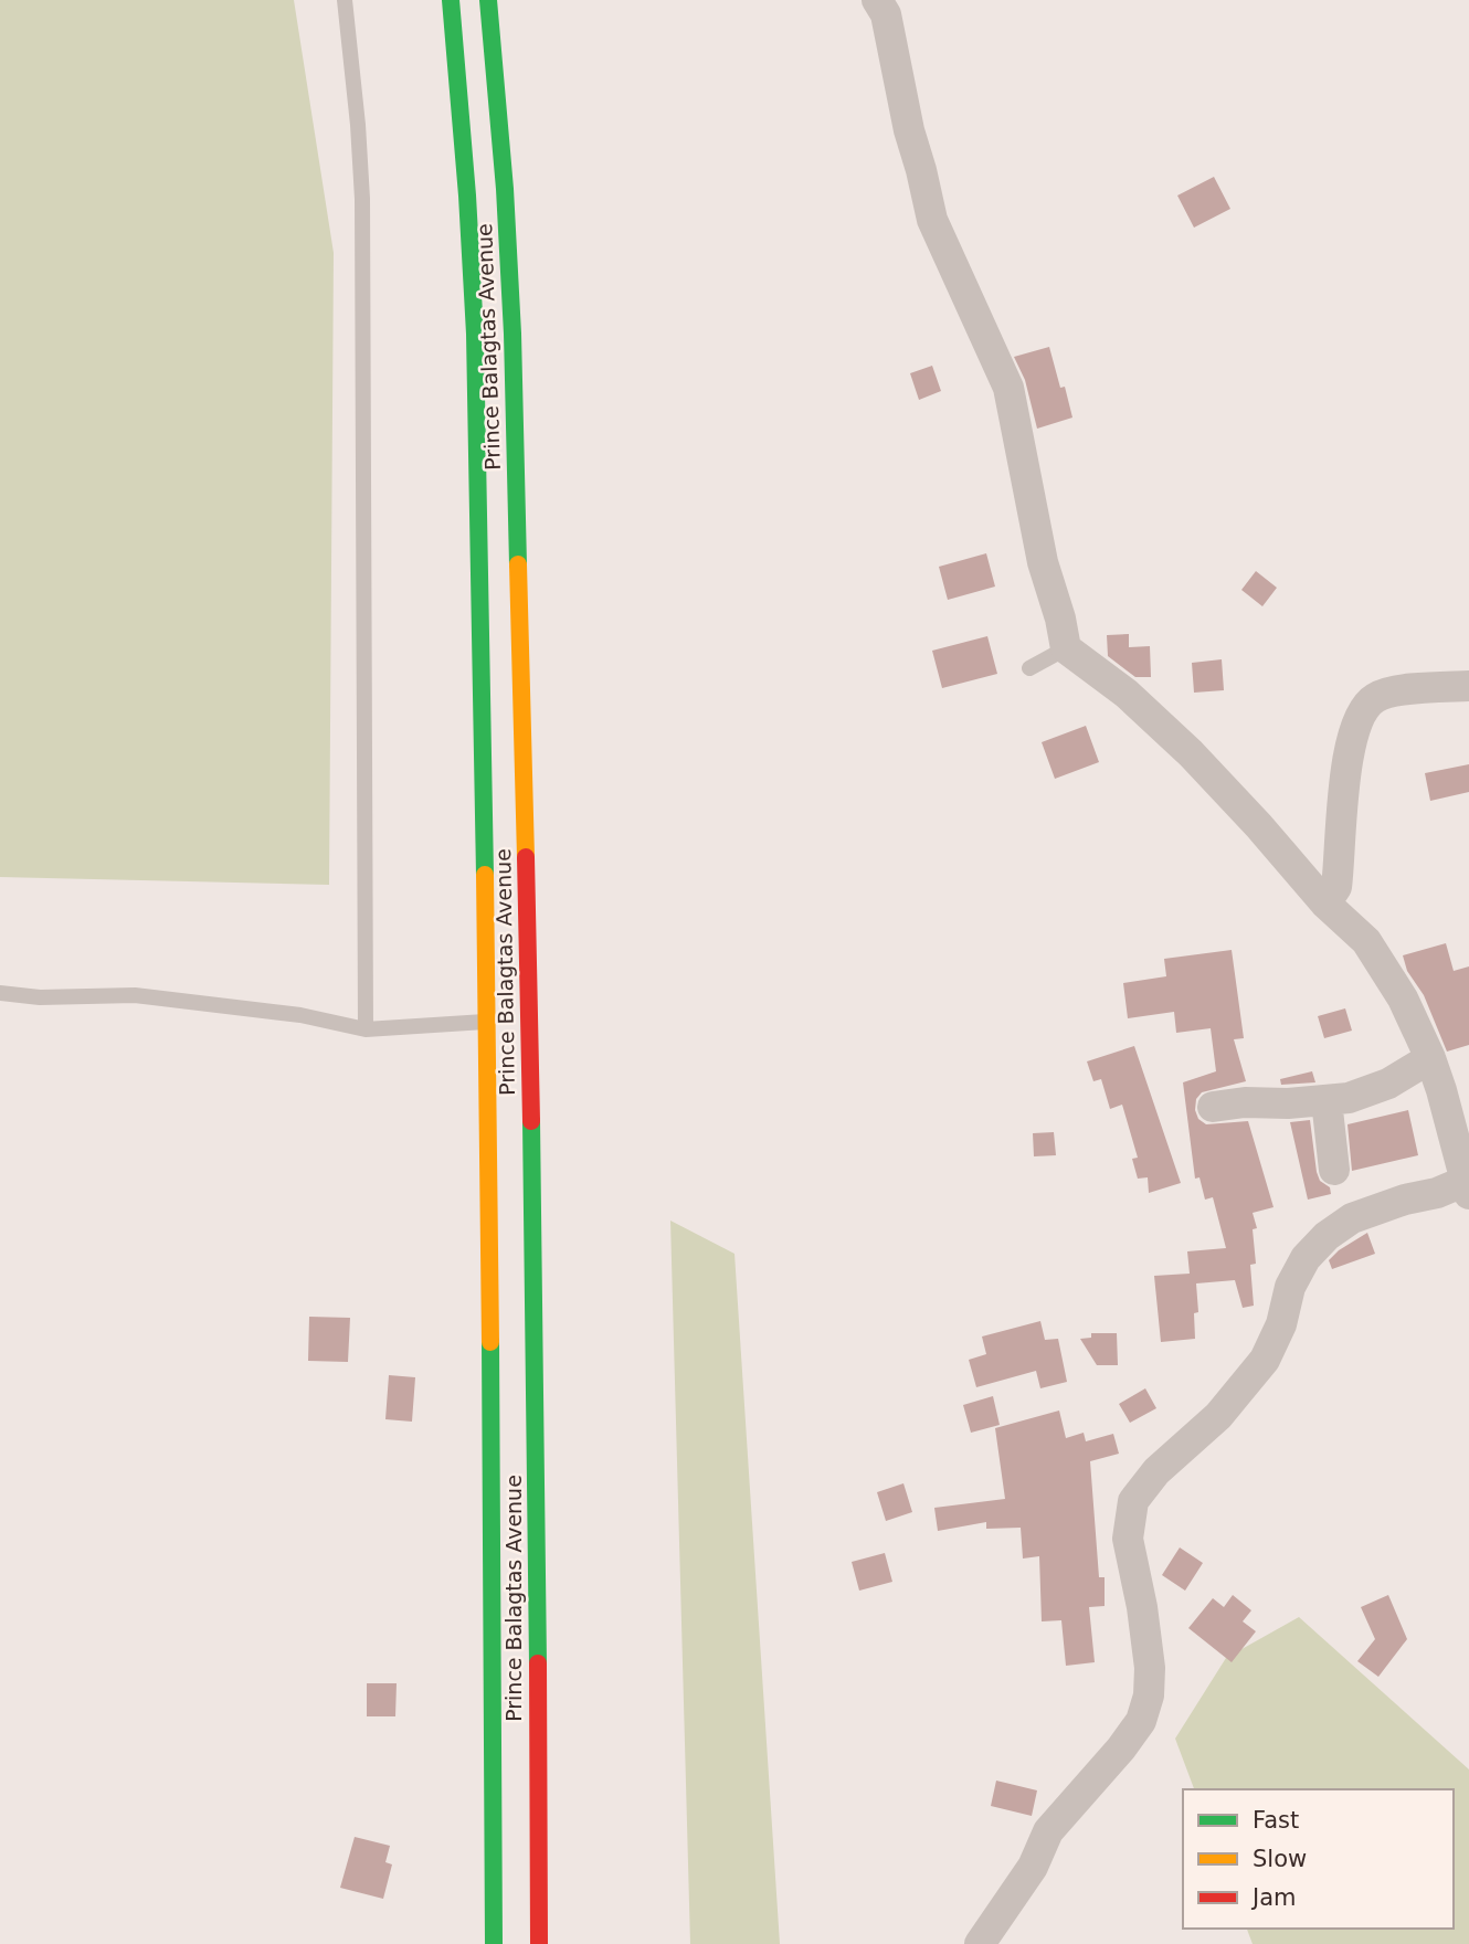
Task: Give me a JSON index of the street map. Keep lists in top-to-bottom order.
{
  "streets": {
    "main road": ["Prince Balagtas Avenue"]
  },
  "legend": ["Fast", "Slow", "Jam"]
}
